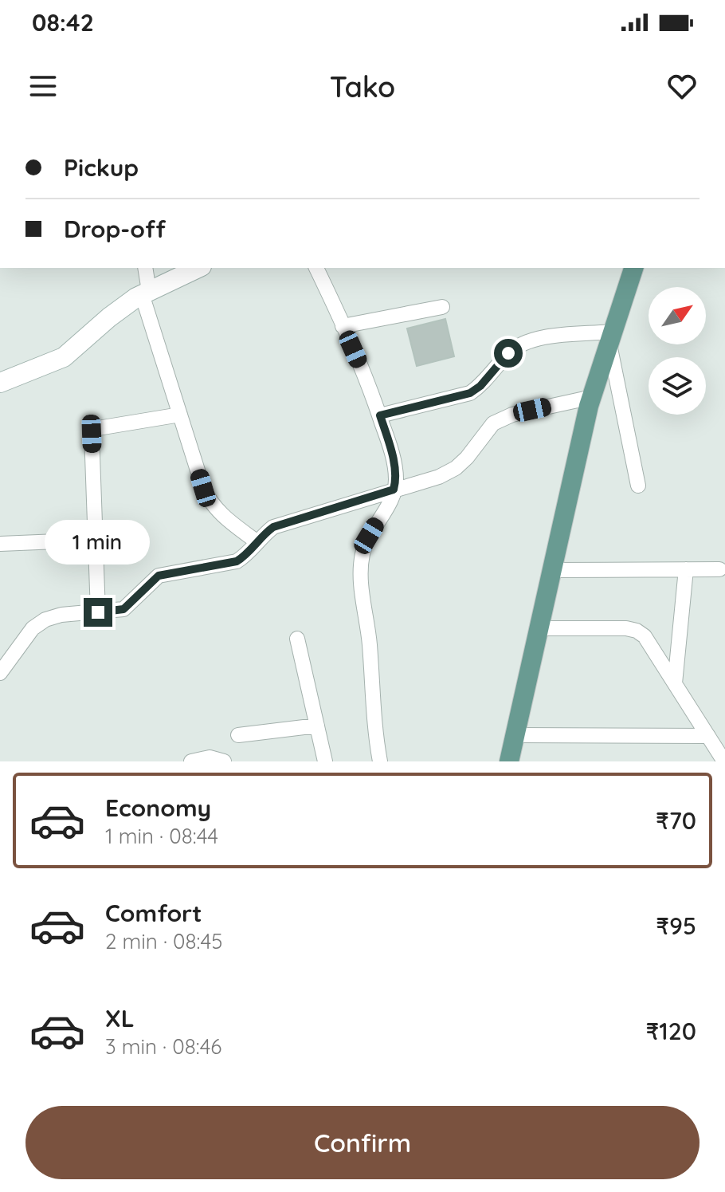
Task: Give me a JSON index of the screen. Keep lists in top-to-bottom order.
{
  "north": "top right",
  "page": {
    "status": "08:42",
    "header": "Tako",
    "banner": ["Pickup", "Drop-off"],
    "bubble": "1 min",
    "list": [
      {
        "name": "Economy",
        "note": "1 min · 08:44",
        "value": "₹70"
      },
      {
        "name": "Comfort",
        "note": "2 min · 08:45",
        "value": "₹95"
      },
      {
        "name": "XL",
        "note": "3 min · 08:46",
        "value": "₹120"
      }
    ],
    "buttons": "Confirm"
  }
}
